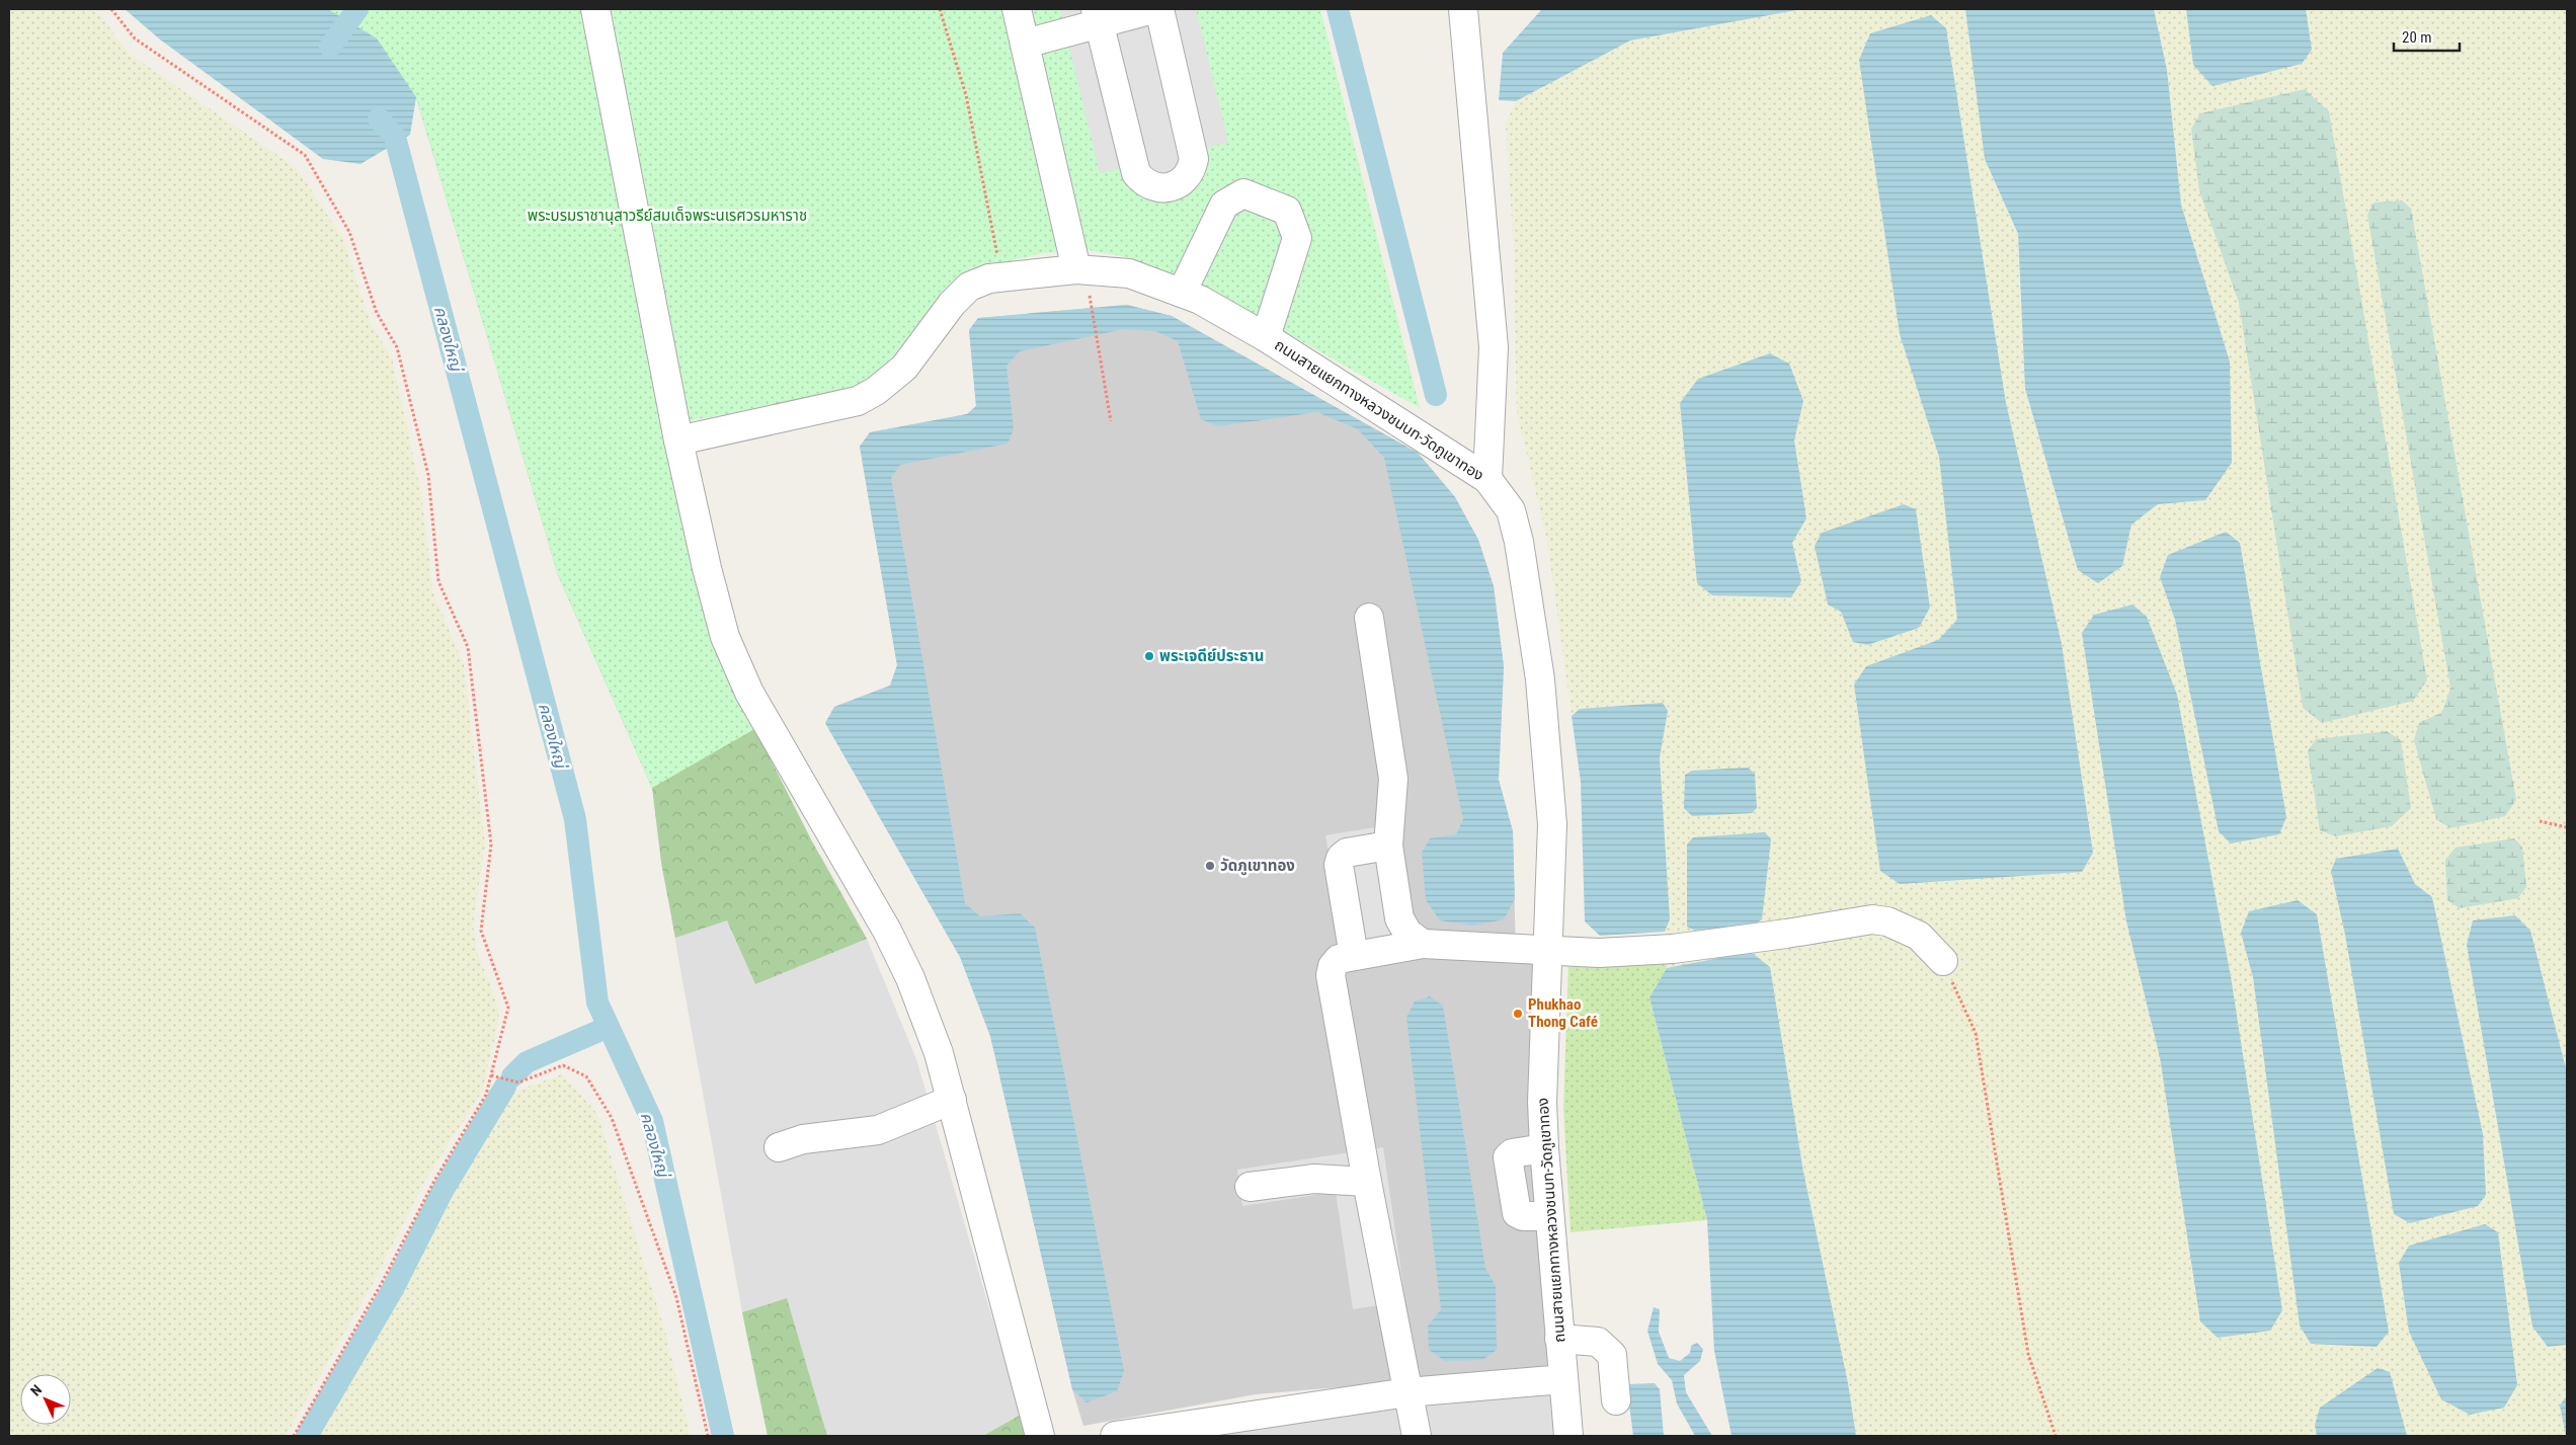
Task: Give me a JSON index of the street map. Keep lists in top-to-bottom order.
{
  "streets": {
    "street": ["ถนนสายแยกทางหลวงชนบท-วัดภูเขาทอง"]
  },
  "water": ["คลองใหญ่"],
  "parks": ["พระบรมราชานุสาวรีย์สมเด็จพระนเรศวรมหาราช"],
  "places": ["พระเจดีย์ประธาน", "วัดภูเขาทอง", "Phukhao Thong Café"],
  "scale_bar": "20 m",
  "north": "top left"
}
